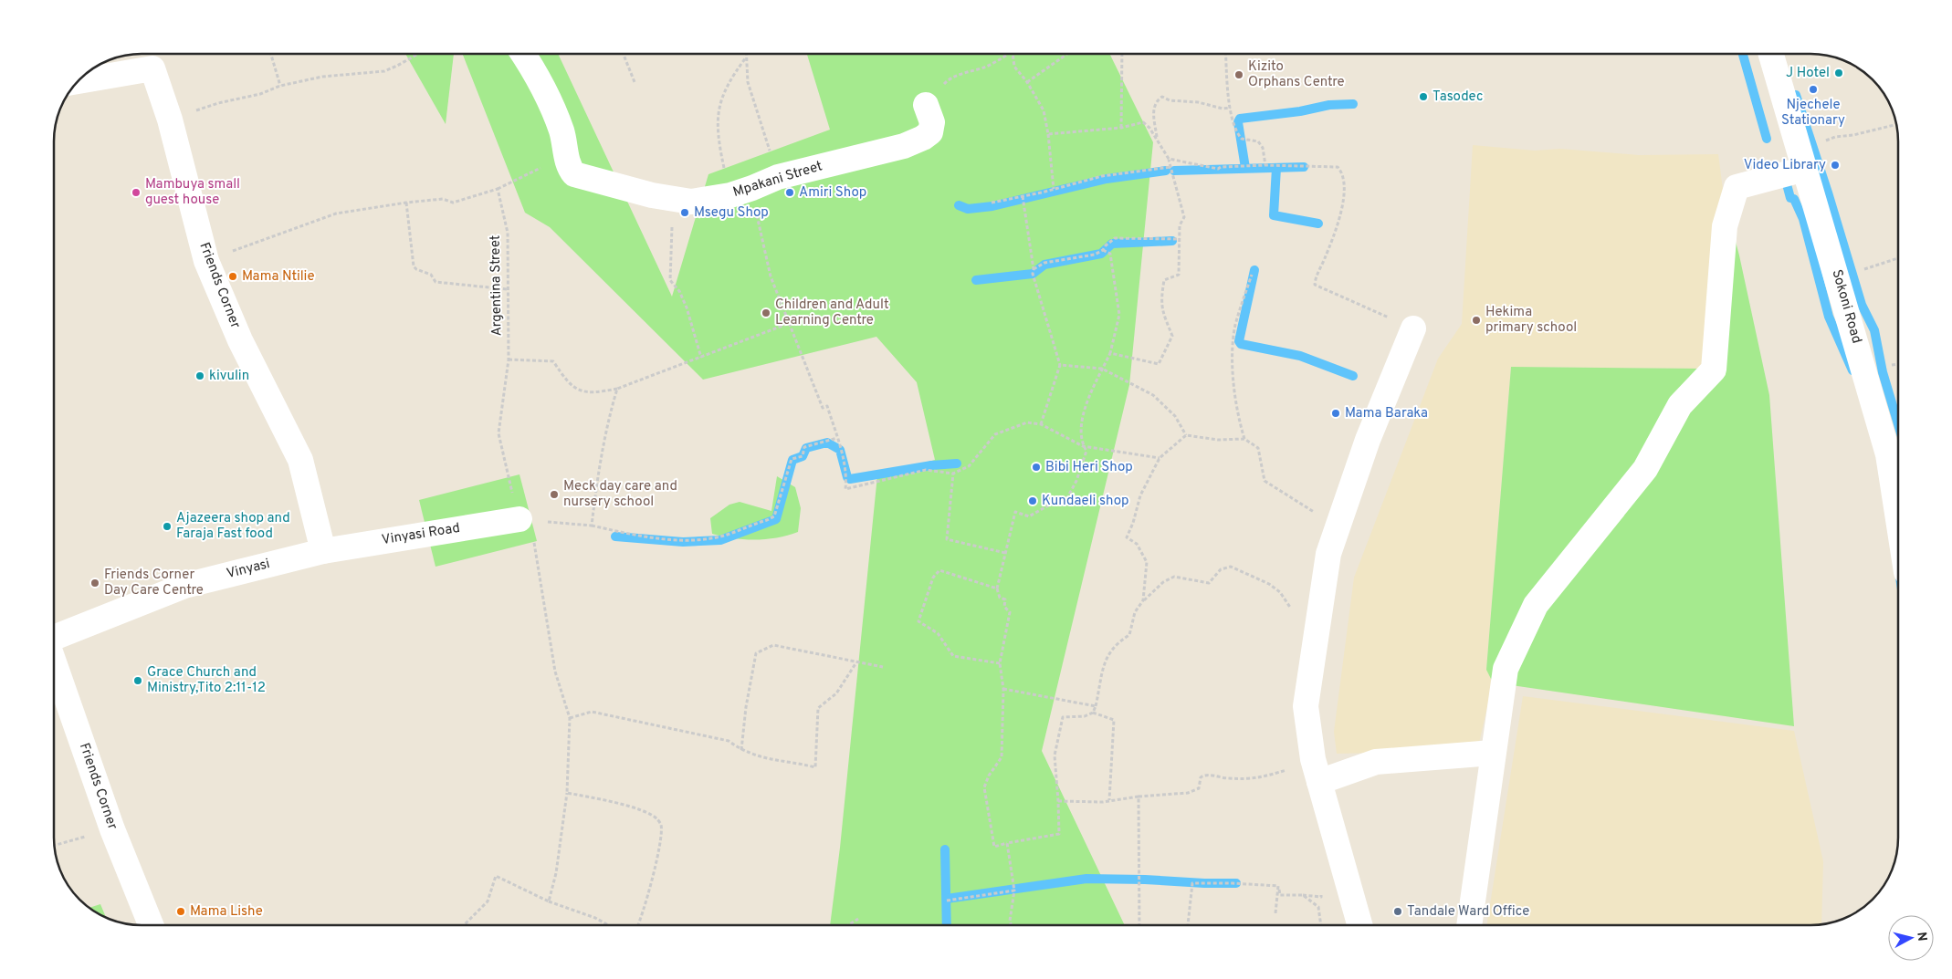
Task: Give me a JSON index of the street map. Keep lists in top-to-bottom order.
{
  "streets": {
    "street": [
      "Mpakani Street",
      "Friends Corner",
      "Sokoni Road",
      "Vinyasi Road",
      "Vinyasi"
    ],
    "path": ["Argentina Street"]
  },
  "crossings": [
    ["Friends Corner", "Vinyasi Road"],
    ["Friends Corner", "Vinyasi"],
    ["Argentina Street", "Vinyasi Road"],
    ["Vinyasi Road", "Vinyasi"]
  ],
  "places": [
    "J Hotel",
    "Kizito Orphans Centre",
    "Njechele Stationary",
    "Tasodec",
    "Video Library",
    "Mambuya small guest house",
    "Amiri Shop",
    "Msegu Shop",
    "Mama Ntilie",
    "Children and Adult Learning Centre",
    "Hekima primary school",
    "kivulin",
    "Mama Baraka",
    "Bibi Heri Shop",
    "Meck day care and nursery school",
    "Kundaeli shop",
    "Ajazeera shop and Faraja Fast food",
    "Friends Corner Day Care Centre",
    "Grace Church and Ministry,Tito 2:11-12",
    "Mama Lishe",
    "Tandale Ward Office"
  ],
  "north": "right"
}
